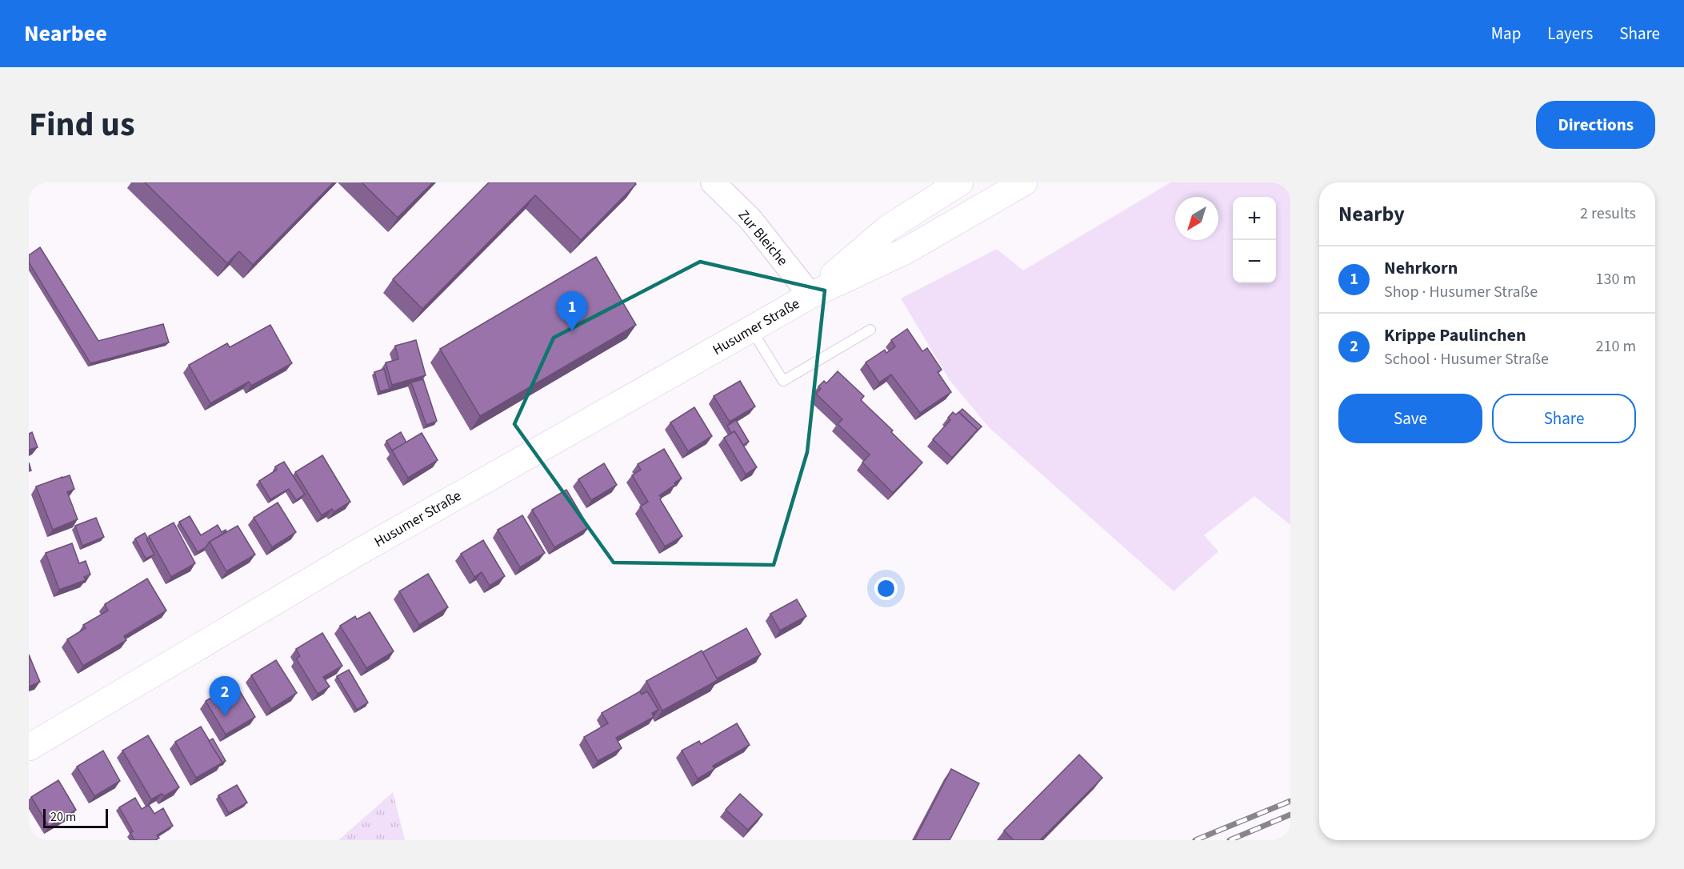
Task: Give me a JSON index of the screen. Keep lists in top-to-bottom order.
{
  "streets": {
    "main road": ["Husumer Straße"],
    "street": ["Zur Bleiche"]
  },
  "crossings": [
    ["Zur Bleiche", "Husumer Straße"]
  ],
  "scale_bar": "20 m",
  "north": "bottom left",
  "page": {
    "header": "Nearbee",
    "nav": ["Map", "Layers", "Share"],
    "title": "Find us",
    "buttons": [
      "Directions",
      ["Save", "Share"]
    ],
    "heading": ["Nearby", "2 results"],
    "map_buttons": ["+", "−"],
    "list": [
      {
        "mark": "1",
        "name": "Nehrkorn",
        "note": "Shop · Husumer Straße",
        "value": "130 m"
      },
      {
        "mark": "2",
        "name": "Krippe Paulinchen",
        "note": "School · Husumer Straße",
        "value": "210 m"
      }
    ],
    "pins": ["1", "2"],
    "scale": "20 m"
  }
}
